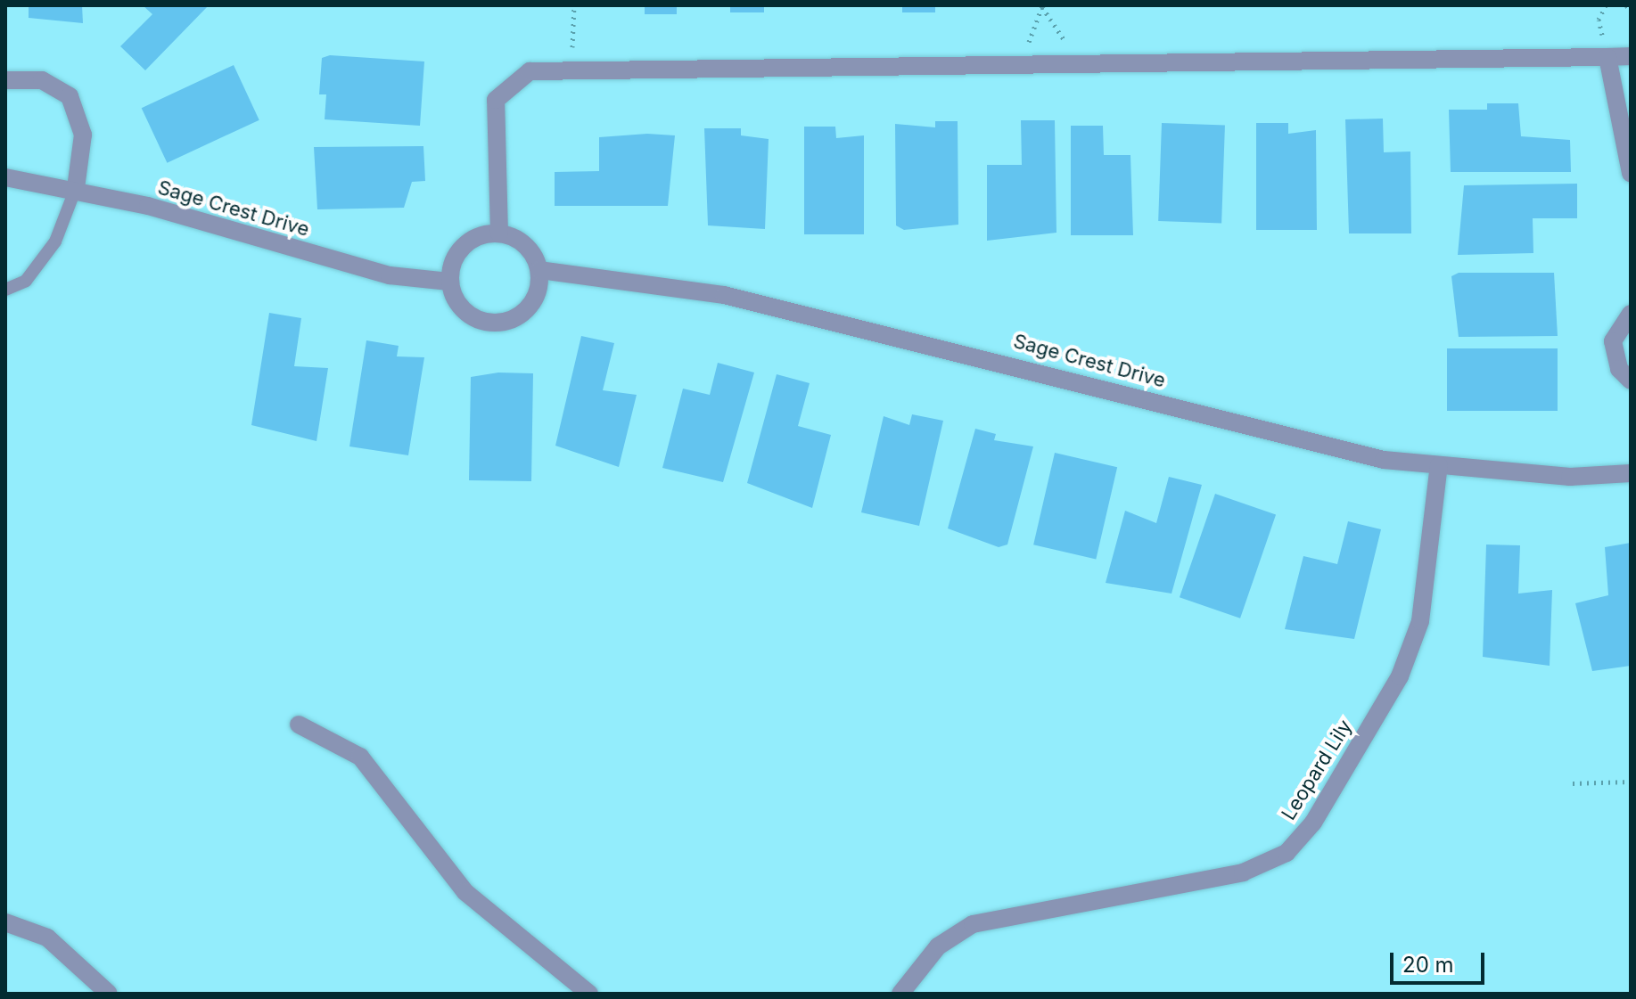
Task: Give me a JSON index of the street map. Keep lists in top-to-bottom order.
{
  "streets": {
    "street": ["Sage Crest Drive", "Leopard Lily"]
  },
  "crossings": [
    ["Sage Crest Drive", "Leopard Lily"]
  ],
  "scale_bar": "20 m"
}
